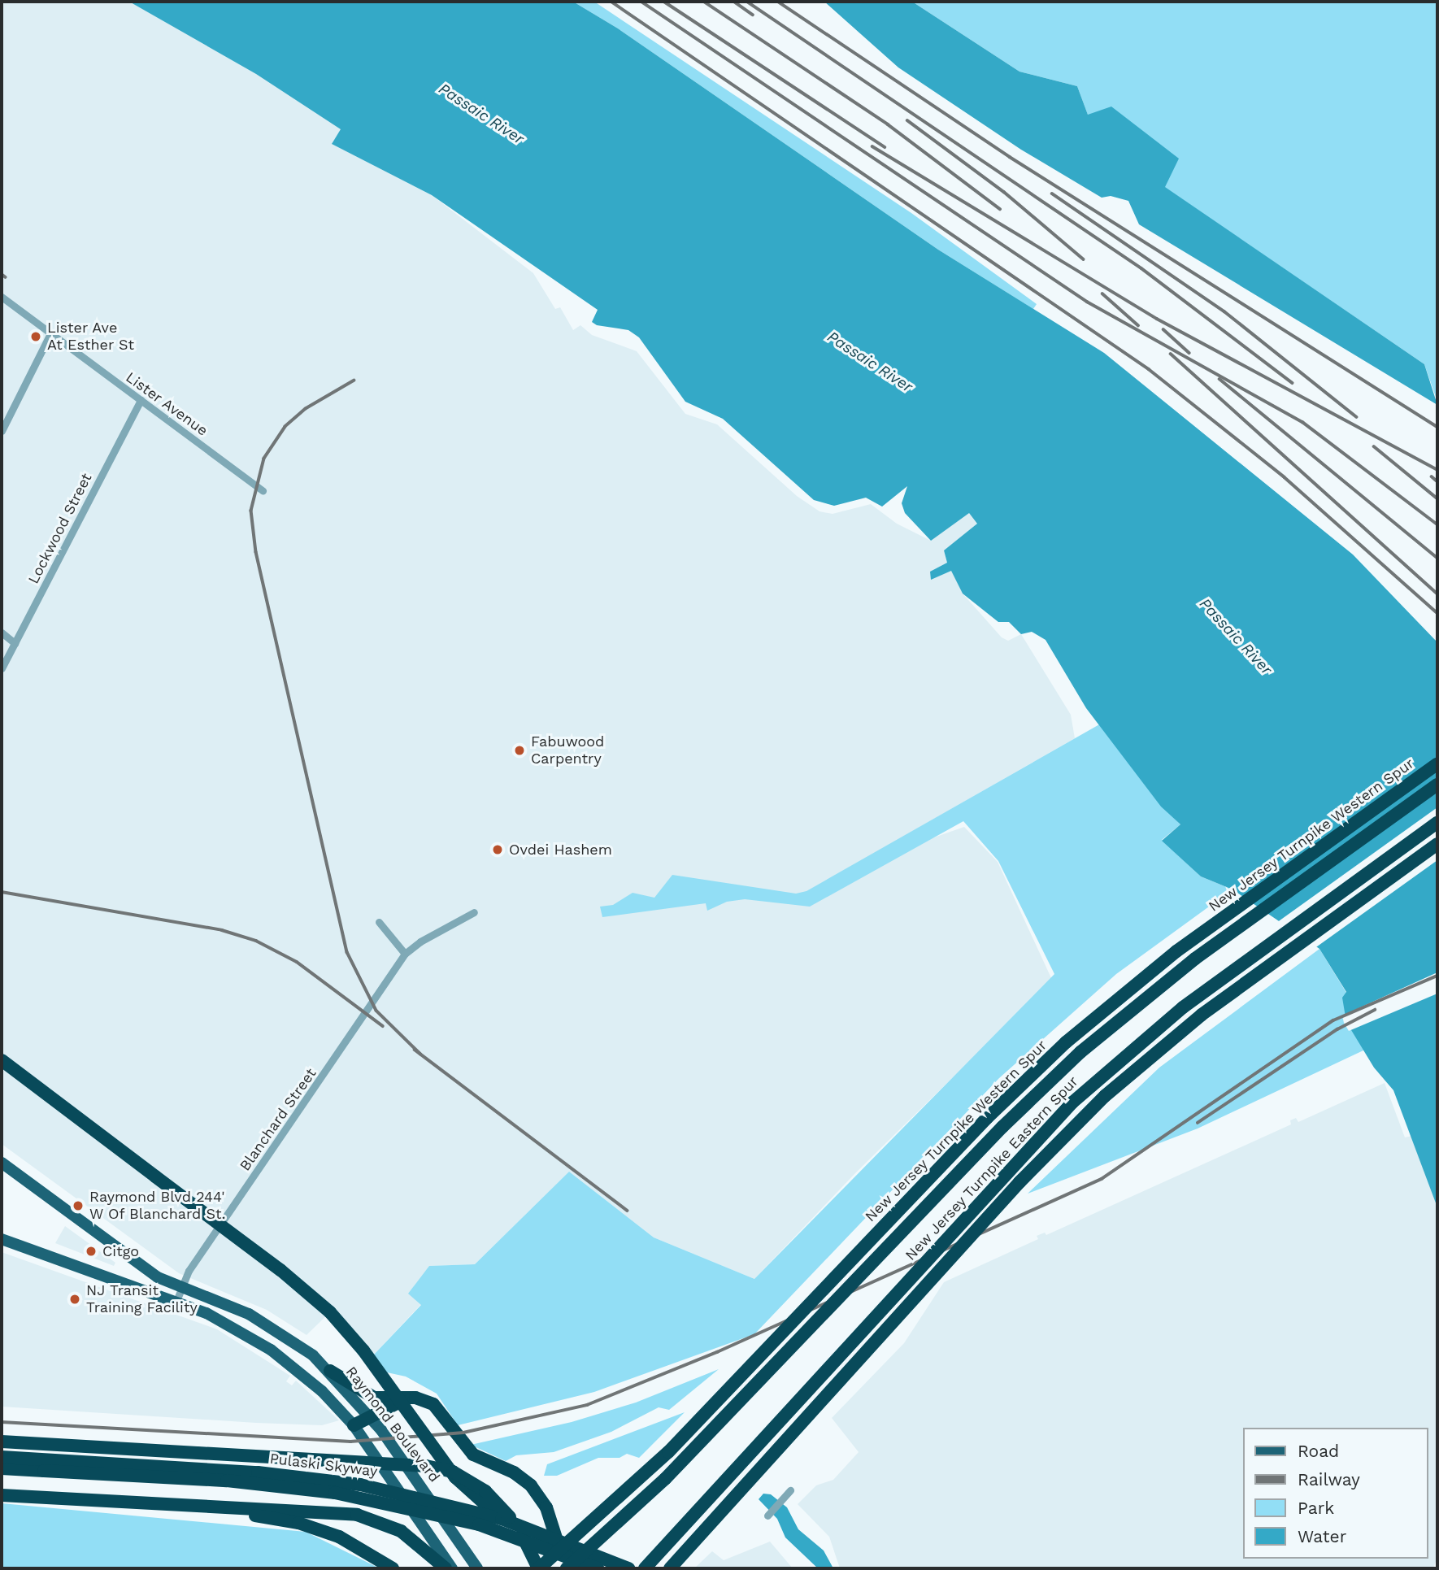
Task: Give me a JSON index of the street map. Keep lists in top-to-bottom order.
{
  "streets": {
    "highway": ["New Jersey Turnpike Western Spur", "New Jersey Turnpike Eastern Spur", "Pulaski Skyway"],
    "main road": ["Raymond Boulevard"],
    "street": ["Lister Avenue", "Lockwood Street", "Blanchard Street"]
  },
  "crossings": [
    ["Lister Avenue", "Lockwood Street"],
    ["Blanchard Street", "Raymond Boulevard"]
  ],
  "water": ["Passaic River"],
  "places": [
    "Lister Ave At Esther St",
    "Fabuwood Carpentry",
    "Ovdei Hashem",
    "Raymond Blvd 244' W Of Blanchard St.",
    "Citgo",
    "NJ Transit Training Facility"
  ],
  "legend": [
    "Road",
    "Railway",
    "Park",
    "Water"
  ]
}
